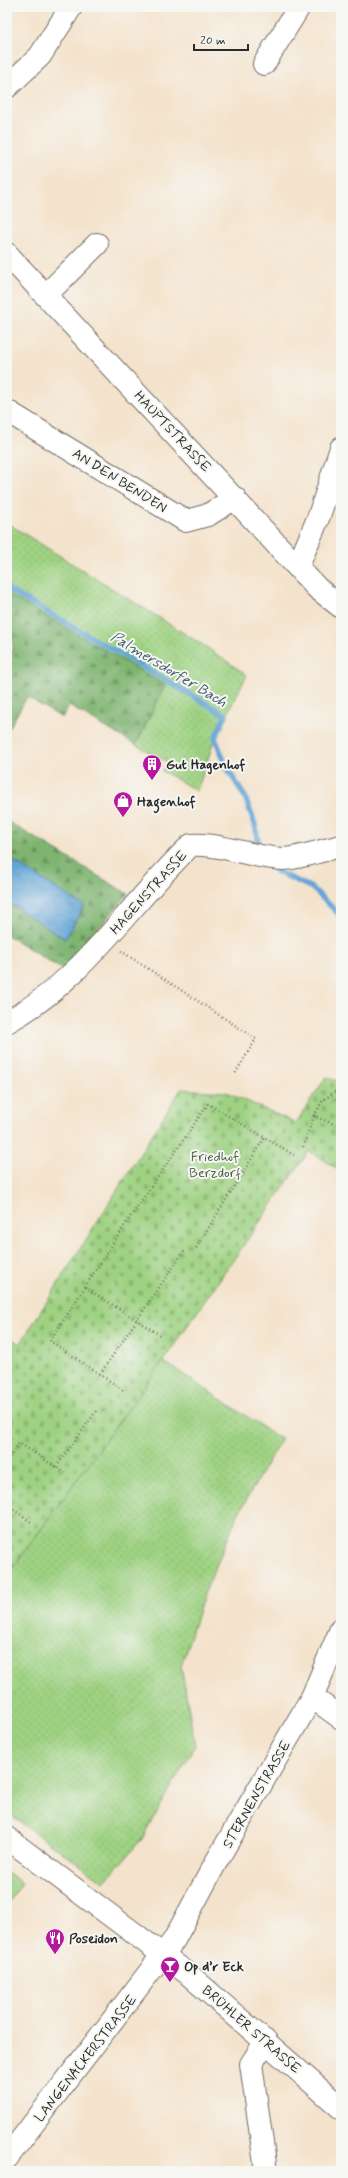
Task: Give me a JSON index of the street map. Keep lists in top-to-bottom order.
{
  "streets": {
    "street": [
      "HAUPTSTRASSE",
      "AN DEN BENDEN",
      "HAGENSTRASSE",
      "STERNENSTRASSE",
      "BRÜHLER STRASSE",
      "LANGENACKERSTRASSE"
    ]
  },
  "crossings": [
    ["HAUPTSTRASSE", "AN DEN BENDEN"],
    ["STERNENSTRASSE", "BRÜHLER STRASSE"],
    ["STERNENSTRASSE", "LANGENACKERSTRASSE"],
    ["BRÜHLER STRASSE", "LANGENACKERSTRASSE"]
  ],
  "water": ["Palmersdorfer Bach"],
  "parks": ["Friedhof Berzdorf"],
  "places": {
    "building": ["Gut Hagenhof"],
    "shop": ["Hagenhof"],
    "restaurant": ["Poseidon"],
    "bar": ["Op d’r Eck"]
  },
  "scale_bar": "20 m"
}
